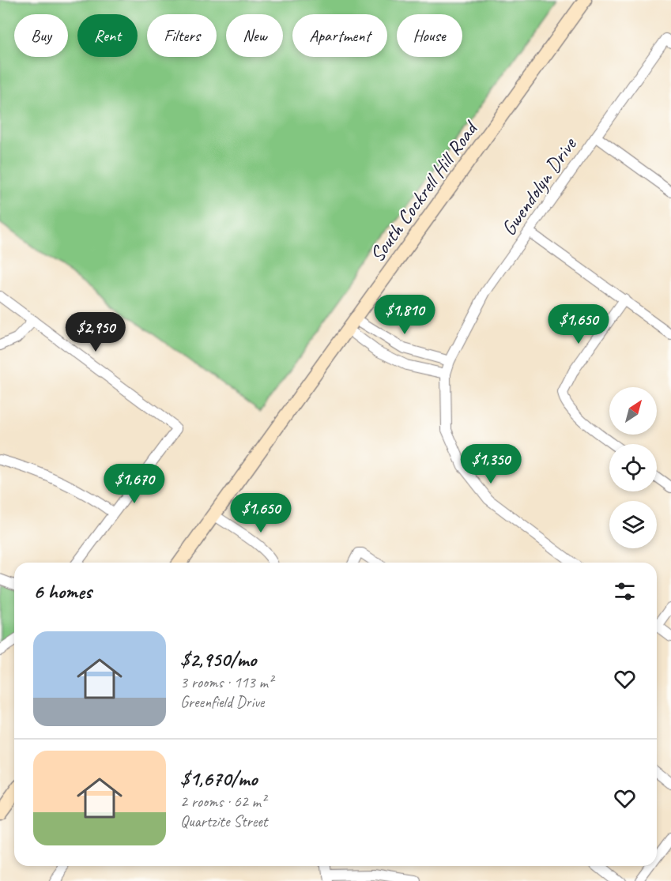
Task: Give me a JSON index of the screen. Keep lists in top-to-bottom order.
{
  "streets": {
    "main road": ["South Cockrell Hill Road"],
    "street": ["Gwendolyn Drive"]
  },
  "north": "top right",
  "page": {
    "chip": [
      "Buy",
      "Rent",
      "Filters",
      "New",
      "Apartment",
      "House"
    ],
    "price": [
      "$1,810",
      "$1,650",
      "$2,950",
      "$1,350",
      "$1,670",
      "$1,650"
    ],
    "heading": "6 homes",
    "list": [
      {
        "name": "$2,950/mo",
        "note": "3 rooms · 113 m² · Greenfield Drive"
      },
      {
        "name": "$1,670/mo",
        "note": "2 rooms · 62 m² · Quartzite Street"
      }
    ]
  }
}
